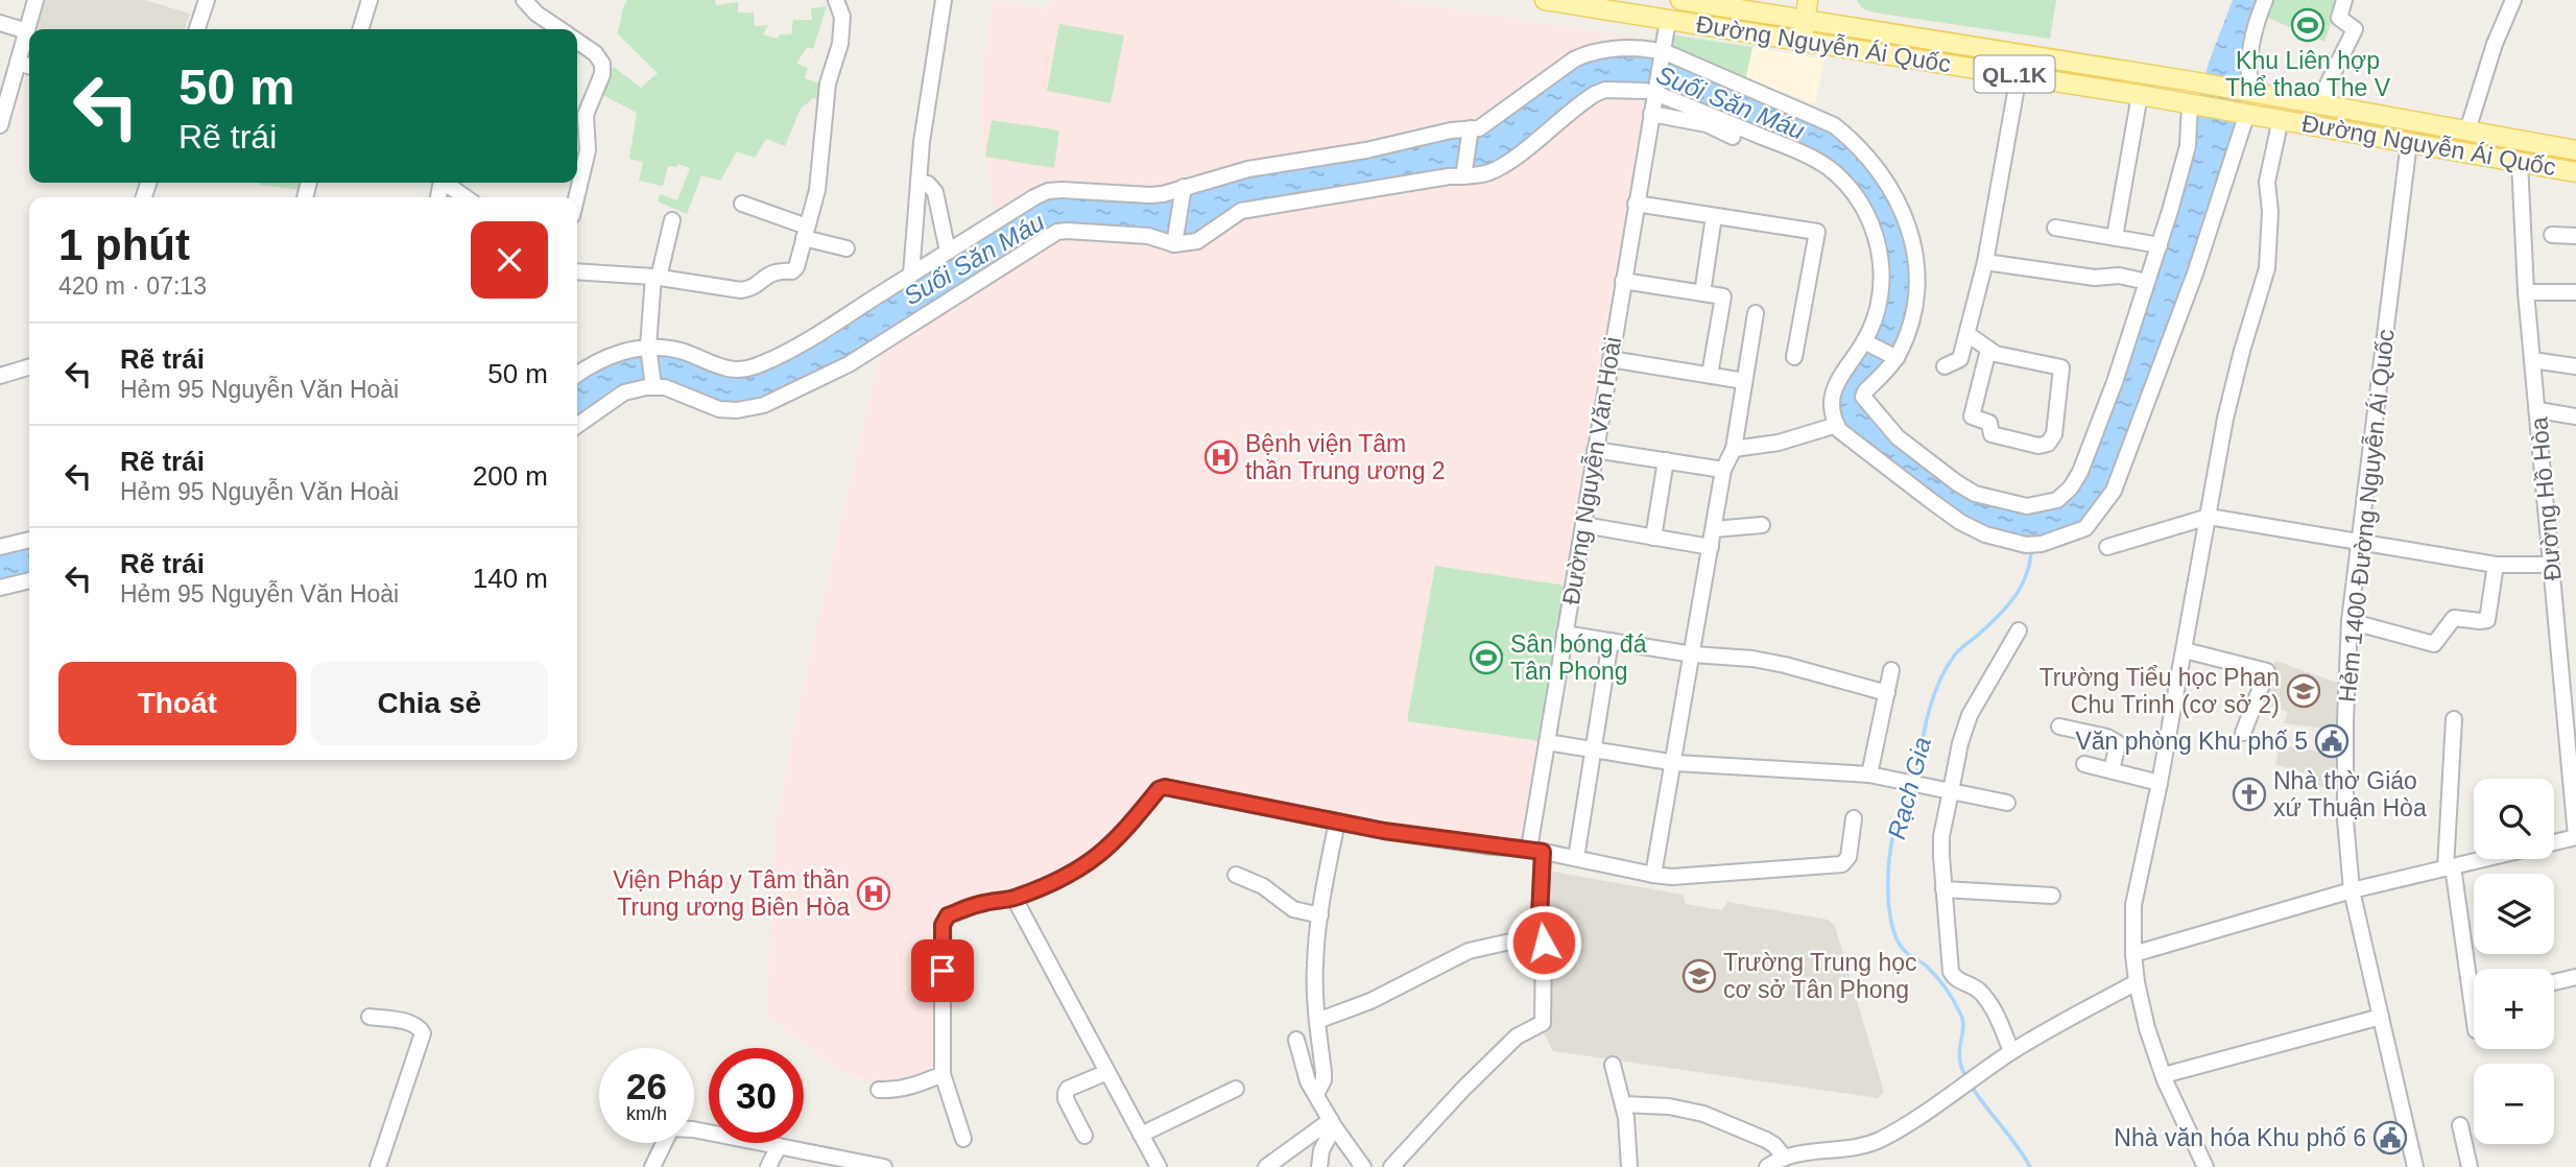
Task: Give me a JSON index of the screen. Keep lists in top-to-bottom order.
{
  "streets": {
    "main road": ["Đường Nguyễn Ái Quốc", "QL.1K"],
    "street": ["Đường Nguyễn Văn Hoài", "Đường Hồ Hòa", "Hẻm 1400 Đường Nguyễn Ái Quốc"]
  },
  "crossings": [
    ["Đường Nguyễn Ái Quốc", "Đường Hồ Hòa"],
    ["Đường Nguyễn Ái Quốc", "Hẻm 1400 Đường Nguyễn Ái Quốc"]
  ],
  "water": ["Suối Săn Máu", "Rạch Gia"],
  "places": {
    "sports": ["Khu Liên hợp Thể thao The V", "Sân bóng đá Tân Phong"],
    "hospital": ["Bệnh viện Tâm thần Trung ương 2", "Viện Pháp y Tâm thần Trung ương Biên Hòa"],
    "school or university": ["Trường Tiểu học Phan Chu Trinh (cơ sở 2)", "Trường Trung học cơ sở Tân Phong"],
    "public building": ["Văn phòng Khu phố 5", "Nhà văn hóa Khu phố 6"],
    "church": ["Nhà thờ Giáo xứ Thuận Hòa"]
  },
  "page": {
    "turn": ["50 m", "Rẽ trái"],
    "heading": ["1 phút", "420 m · 07:13"],
    "list": [
      {
        "name": "Rẽ trái",
        "note": "Hẻm 95 Nguyễn Văn Hoài",
        "value": "50 m"
      },
      {
        "name": "Rẽ trái",
        "note": "Hẻm 95 Nguyễn Văn Hoài",
        "value": "200 m"
      },
      {
        "name": "Rẽ trái",
        "note": "Hẻm 95 Nguyễn Văn Hoài",
        "value": "140 m"
      }
    ],
    "buttons": ["Thoát", "Chia sẻ"],
    "map_buttons": ["+", "−"],
    "speed": "26 km/h",
    "limit": "30"
  }
}
